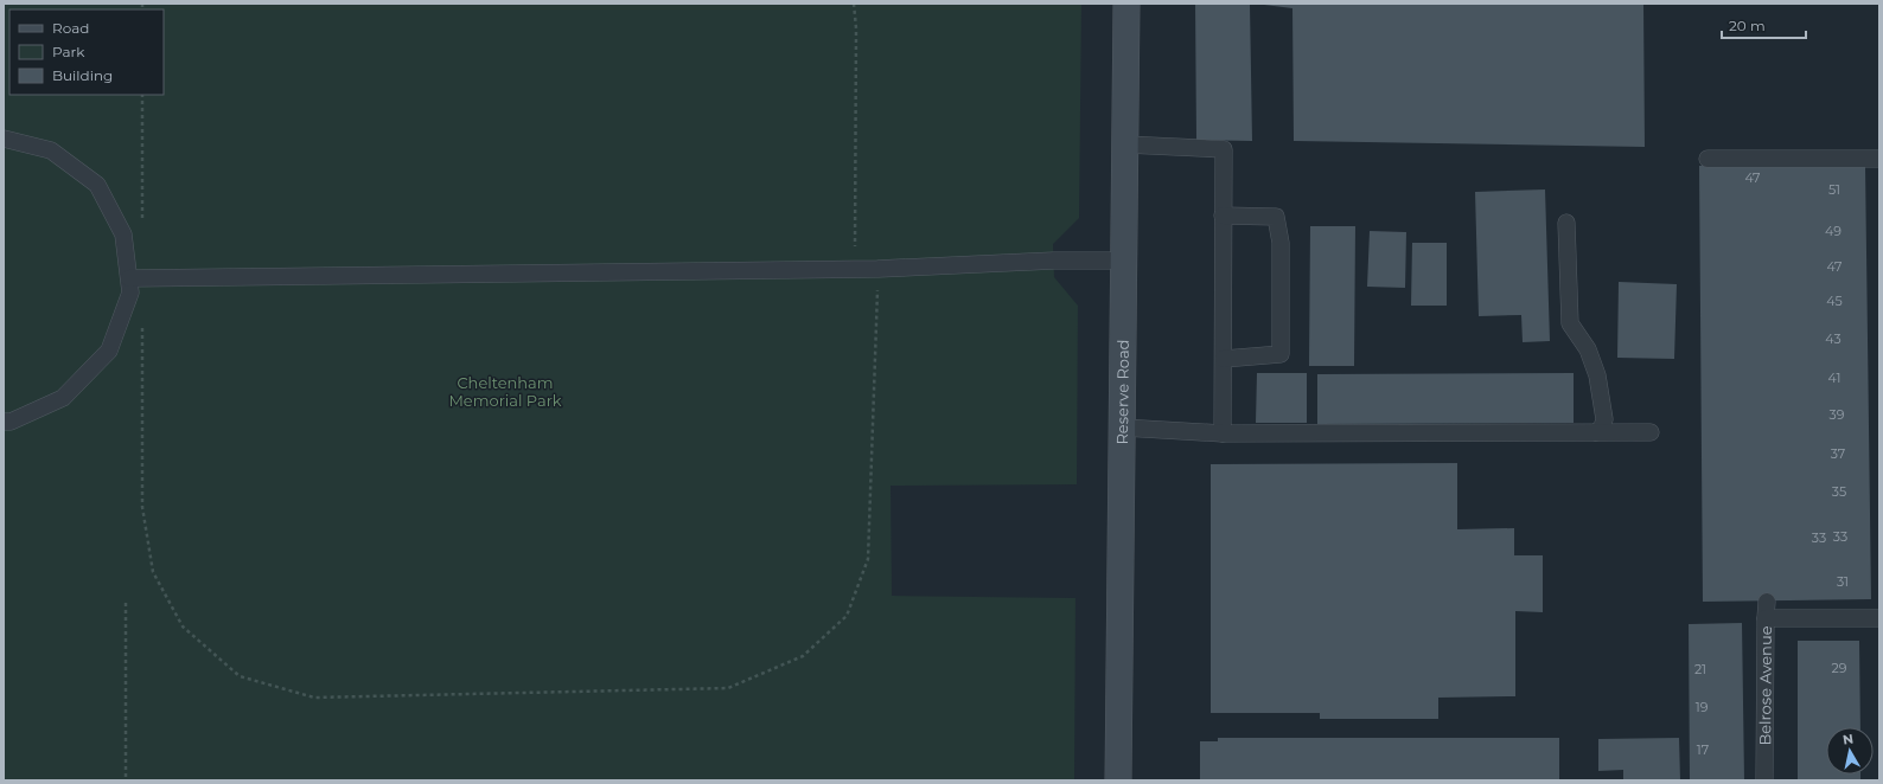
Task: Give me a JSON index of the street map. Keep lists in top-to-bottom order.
{
  "streets": {
    "street": ["Reserve Road"],
    "lane": ["Belrose Avenue"]
  },
  "parks": ["Cheltenham Memorial Park"],
  "house_numbers": [
    "47",
    "51",
    "49",
    "47",
    "45",
    "43",
    "41",
    "39",
    "37",
    "35",
    "33",
    "33",
    "31",
    "29",
    "21",
    "19",
    "17"
  ],
  "legend": ["Road", "Park", "Building"],
  "scale_bar": "20 m",
  "north": "top"
}
